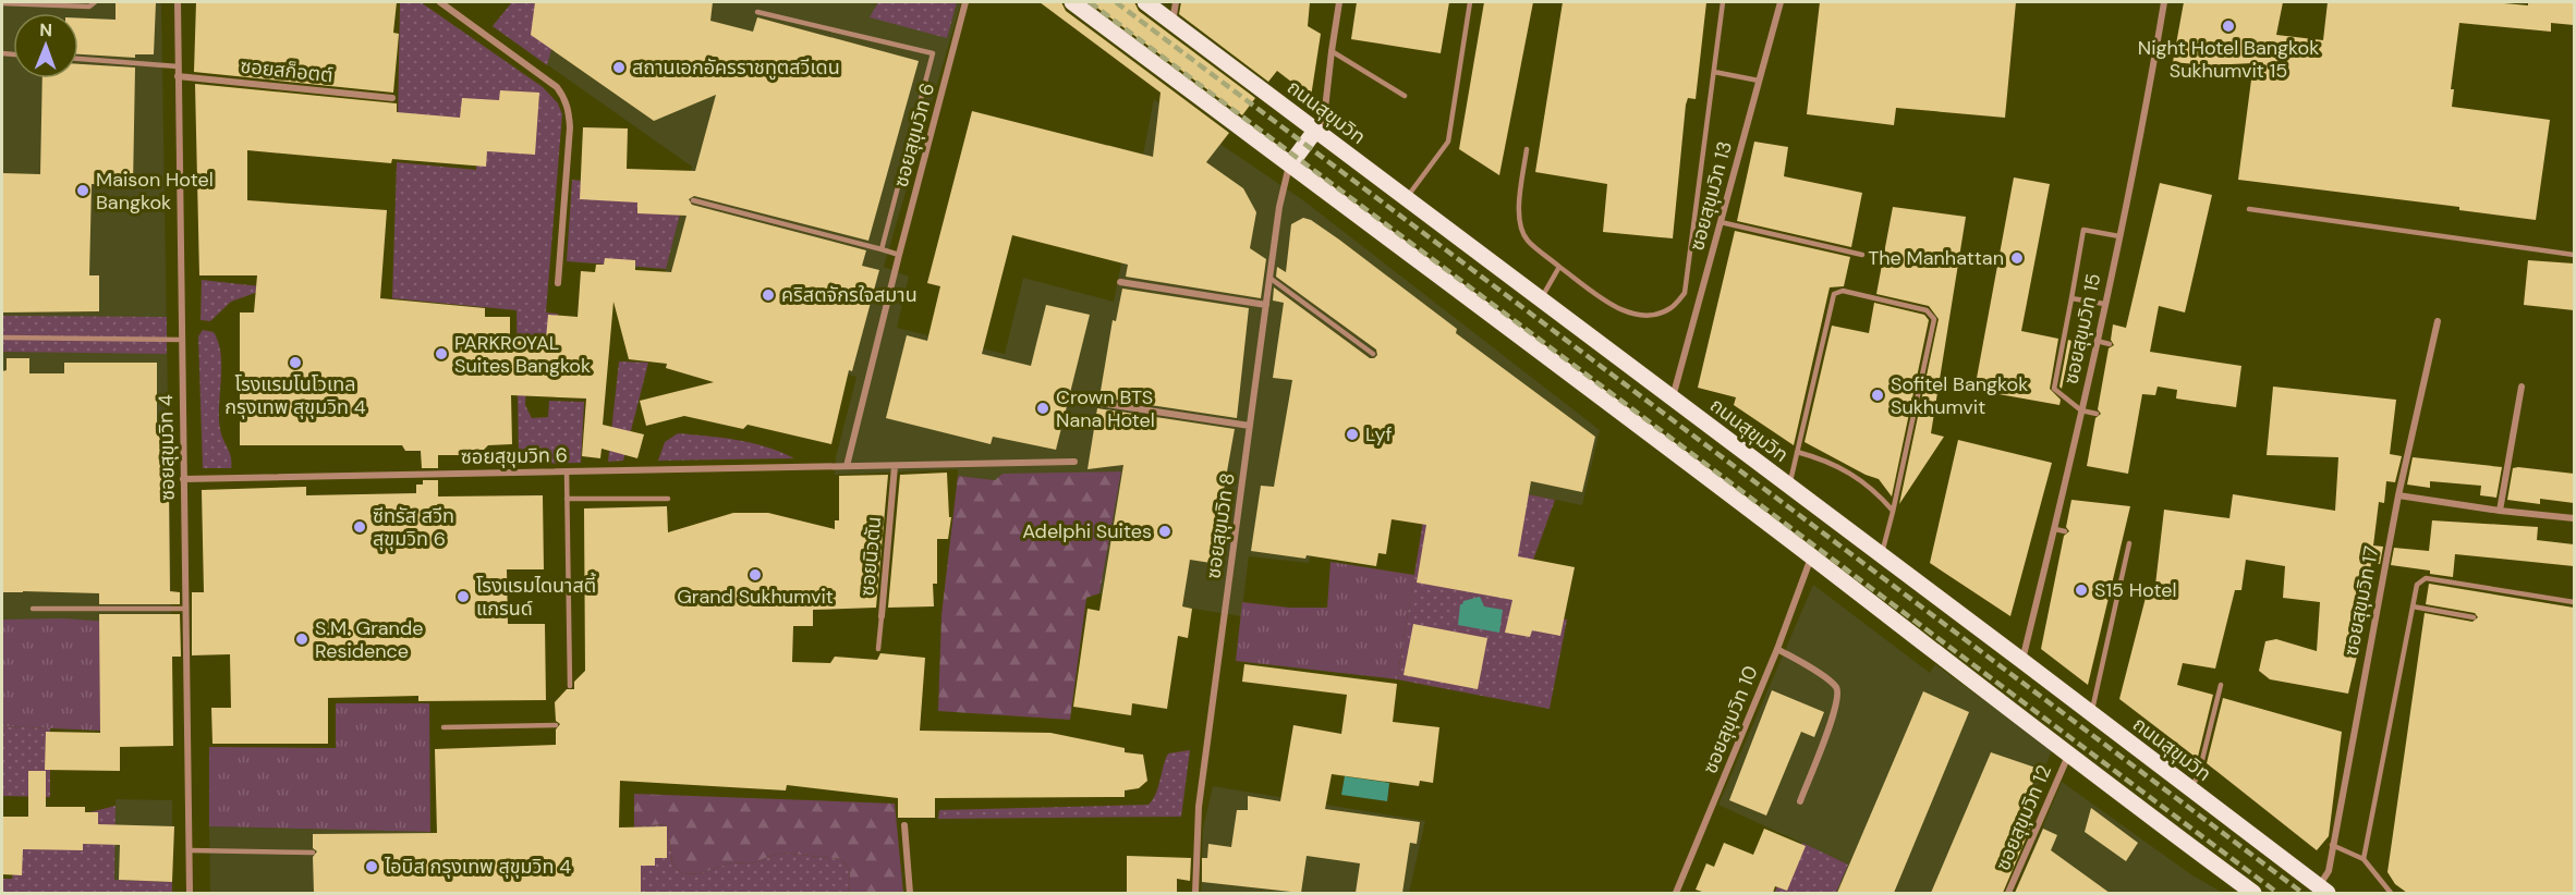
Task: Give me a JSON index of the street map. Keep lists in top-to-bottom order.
{
  "streets": {
    "main road": ["ถนนสุขุมวิท"],
    "street": [
      "ซอยสก็อตต์",
      "ซอยสุขุมวิท 6",
      "ซอยสุขุมวิท 13",
      "ซอยสุขุมวิท 15",
      "ซอยสุขุมวิท 4",
      "ซอยสุขุมวิท 8",
      "ซอยนิวตัน",
      "ซอยสุขุมวิท 17",
      "ซอยสุขุมวิท 10",
      "ซอยสุขุมวิท 12"
    ]
  },
  "crossings": [
    ["ซอยสก็อตต์", "ซอยสุขุมวิท 4"],
    ["ถนนสุขุมวิท", "ซอยสุขุมวิท 13"],
    ["ถนนสุขุมวิท", "ซอยสุขุมวิท 15"],
    ["ถนนสุขุมวิท", "ซอยสุขุมวิท 17"],
    ["ซอยสุขุมวิท 6", "ซอยสุขุมวิท 4"],
    ["ซอยสุขุมวิท 6", "ซอยนิวตัน"]
  ],
  "places": [
    "Night Hotel Bangkok Sukhumvit 15",
    "สถานเอกอัครราชทูตสวีเดน",
    "Maison Hotel Bangkok",
    "The Manhattan",
    "คริสตจักรใจสมาน",
    "PARKROYAL Suites Bangkok",
    "โรงแรมโนโวเทล กรุงเทพ สุขุมวิท 4",
    "Sofitel Bangkok Sukhumvit",
    "Crown BTS Nana Hotel",
    "Lyf",
    "ซีทรัส สวีท สุขุมวิท 6",
    "Adelphi Suites",
    "Grand Sukhumvit",
    "S15 Hotel",
    "โรงแรมไดนาสตี้ แกรนด์",
    "S.M. Grande Residence",
    "ไอบิส กรุงเทพ สุขุมวิท 4"
  ],
  "north": "top"
}
